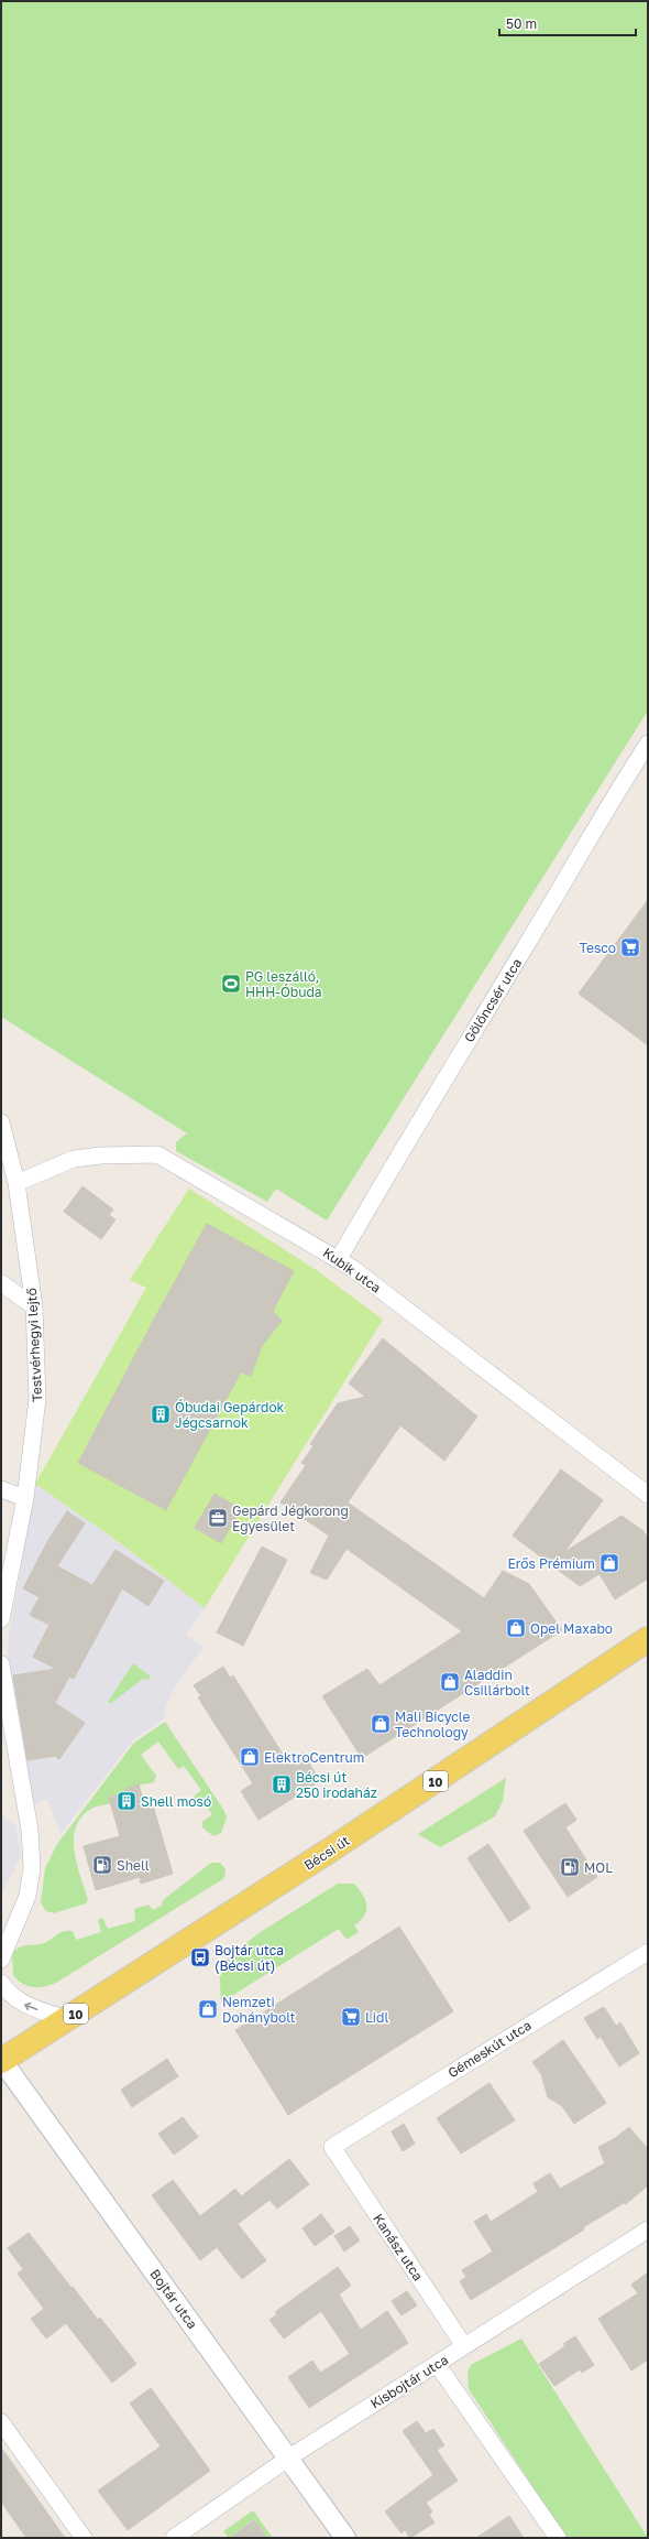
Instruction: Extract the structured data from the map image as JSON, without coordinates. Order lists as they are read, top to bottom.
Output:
{
  "streets": {
    "main road": ["10", "Bécsi út"],
    "street": [
      "Gölöncsér utca",
      "Kubik utca",
      "Testvérhegyi lejtő",
      "Gémeskút utca",
      "Kanász utca",
      "Bojtár utca",
      "Kisbojtár utca"
    ]
  },
  "crossings": [
    ["Gölöncsér utca", "Kubik utca"],
    ["Kubik utca", "Testvérhegyi lejtő"],
    ["Bécsi út", "Bojtár utca"],
    ["Gémeskút utca", "Kanász utca"],
    ["Kanász utca", "Kisbojtár utca"],
    ["Bojtár utca", "Kisbojtár utca"]
  ],
  "places": {
    "supermarket": ["Tesco", "Lidl"],
    "sports": ["PG leszálló, HHH-Óbuda"],
    "building": ["Óbudai Gepárdok Jégcsarnok", "Bécsi út 250 irodaház", "Shell mosó"],
    "office": ["Gepárd Jégkorong Egyesület"],
    "shop": [
      "Erős Prémium",
      "Opel Maxabo",
      "Aladdin Csillárbolt",
      "Mali Bicycle Technology",
      "ElektroCentrum",
      "Nemzeti Dohánybolt"
    ],
    "fuel station": ["Shell", "MOL"],
    "bus stop": ["Bojtár utca (Bécsi út)"]
  },
  "scale_bar": "50 m"
}
